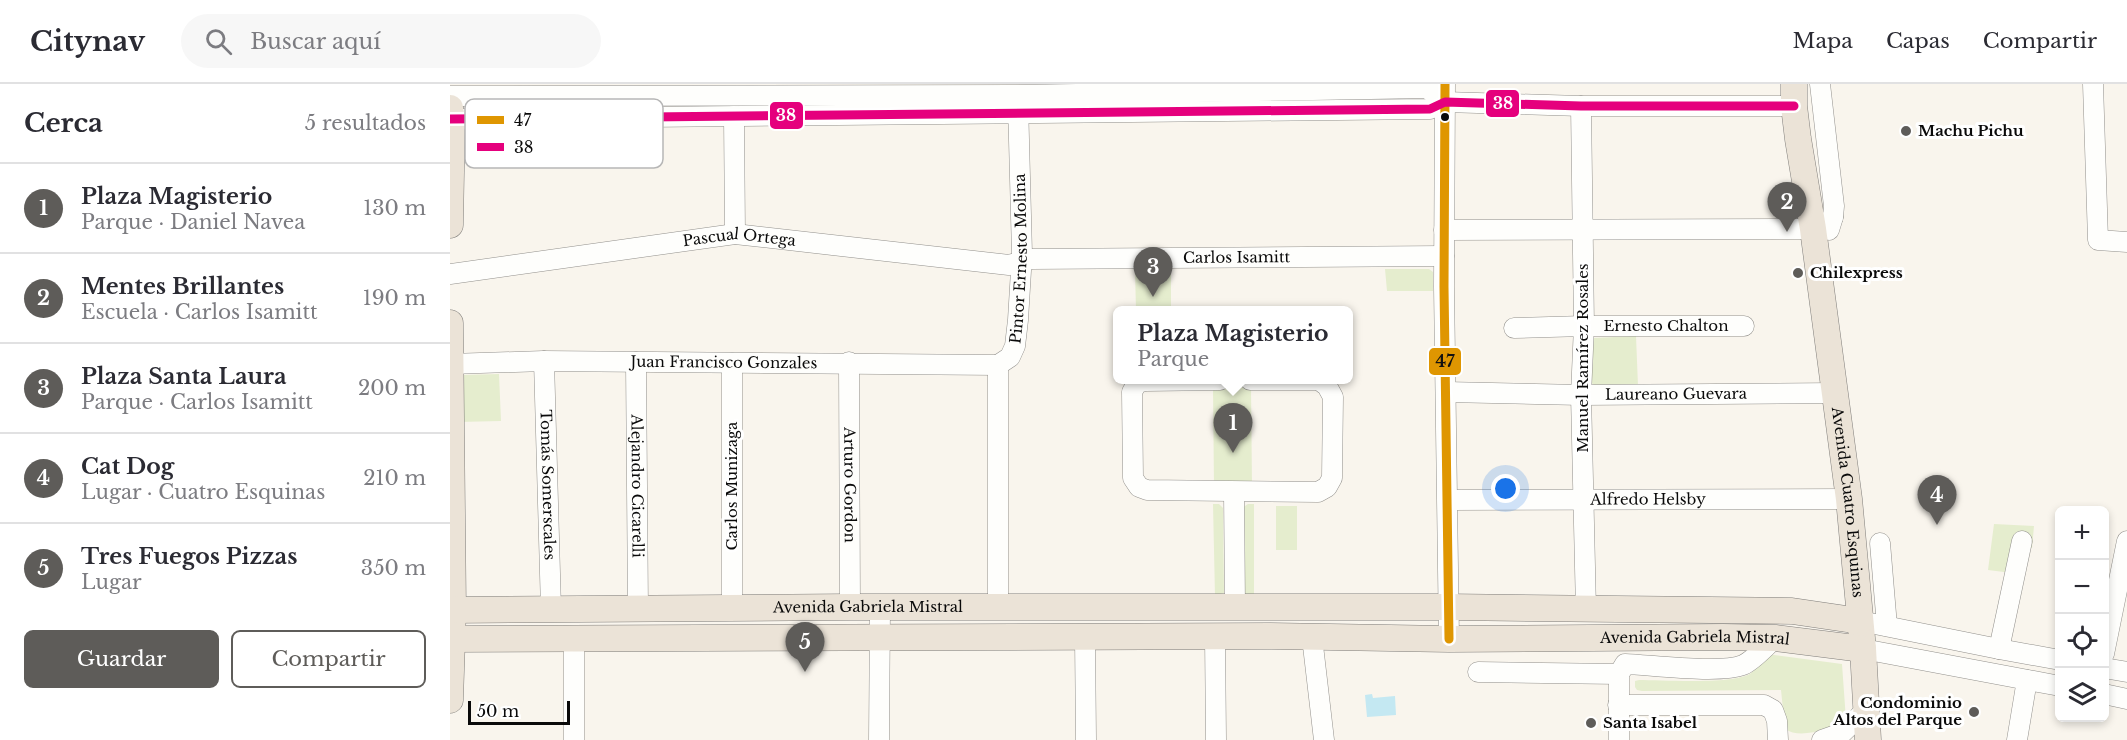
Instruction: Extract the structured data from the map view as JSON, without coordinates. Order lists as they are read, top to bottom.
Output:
{
  "streets": {
    "main road": ["Avenida Cuatro Esquinas", "Avenida Gabriela Mistral"],
    "street": [
      "Pascual Ortega",
      "Carlos Isamitt",
      "Pintor Ernesto Molina",
      "Ernesto Chalton",
      "Manuel Ramírez Rosales",
      "Juan Francisco Gonzales",
      "Laureano Guevara",
      "Tomás Somerscales",
      "Arturo Gordon",
      "Alejandro Cicarelli",
      "Carlos Munizaga",
      "Alfredo Helsby"
    ]
  },
  "crossings": [
    ["Pascual Ortega", "Carlos Isamitt"],
    ["Pascual Ortega", "Pintor Ernesto Molina"],
    ["Carlos Isamitt", "Pintor Ernesto Molina"],
    ["Pintor Ernesto Molina", "Juan Francisco Gonzales"],
    ["Pintor Ernesto Molina", "Avenida Gabriela Mistral"],
    ["Ernesto Chalton", "Manuel Ramírez Rosales"],
    ["Manuel Ramírez Rosales", "Laureano Guevara"],
    ["Manuel Ramírez Rosales", "Alfredo Helsby"],
    ["Manuel Ramírez Rosales", "Avenida Gabriela Mistral"],
    ["Juan Francisco Gonzales", "Tomás Somerscales"],
    ["Juan Francisco Gonzales", "Arturo Gordon"],
    ["Juan Francisco Gonzales", "Alejandro Cicarelli"],
    ["Juan Francisco Gonzales", "Carlos Munizaga"],
    ["Laureano Guevara", "Avenida Cuatro Esquinas"],
    ["Tomás Somerscales", "Avenida Gabriela Mistral"],
    ["Arturo Gordon", "Avenida Gabriela Mistral"],
    ["Alejandro Cicarelli", "Avenida Gabriela Mistral"],
    ["Carlos Munizaga", "Avenida Gabriela Mistral"],
    ["Alfredo Helsby", "Avenida Cuatro Esquinas"],
    ["Avenida Cuatro Esquinas", "Avenida Gabriela Mistral"]
  ],
  "places": [
    "Machu Pichu",
    "Chilexpress",
    "Condominio Altos del Parque",
    "Santa Isabel"
  ],
  "lines": ["transit line 47", "transit line 38"],
  "legend": ["47", "38"],
  "scale_bar": "50 m",
  "page": {
    "header": "Citynav",
    "search": "Buscar aquí",
    "nav": ["Mapa", "Capas", "Compartir"],
    "heading": ["Cerca", "5 resultados"],
    "list": [
      {
        "mark": "1",
        "name": "Plaza Magisterio",
        "note": "Parque · Daniel Navea",
        "value": "130 m"
      },
      {
        "mark": "2",
        "name": "Mentes Brillantes",
        "note": "Escuela · Carlos Isamitt",
        "value": "190 m"
      },
      {
        "mark": "3",
        "name": "Plaza Santa Laura",
        "note": "Parque · Carlos Isamitt",
        "value": "200 m"
      },
      {
        "mark": "4",
        "name": "Cat Dog",
        "note": "Lugar · Cuatro Esquinas",
        "value": "210 m"
      },
      {
        "mark": "5",
        "name": "Tres Fuegos Pizzas",
        "note": "Lugar",
        "value": "350 m"
      }
    ],
    "pins": [
      "2",
      "3",
      "1",
      "4",
      "5"
    ],
    "popup": ["Plaza Magisterio", "Parque"],
    "map_buttons": ["+", "−"],
    "buttons": ["Guardar", "Compartir"],
    "scale": "50 m"
  }
}
